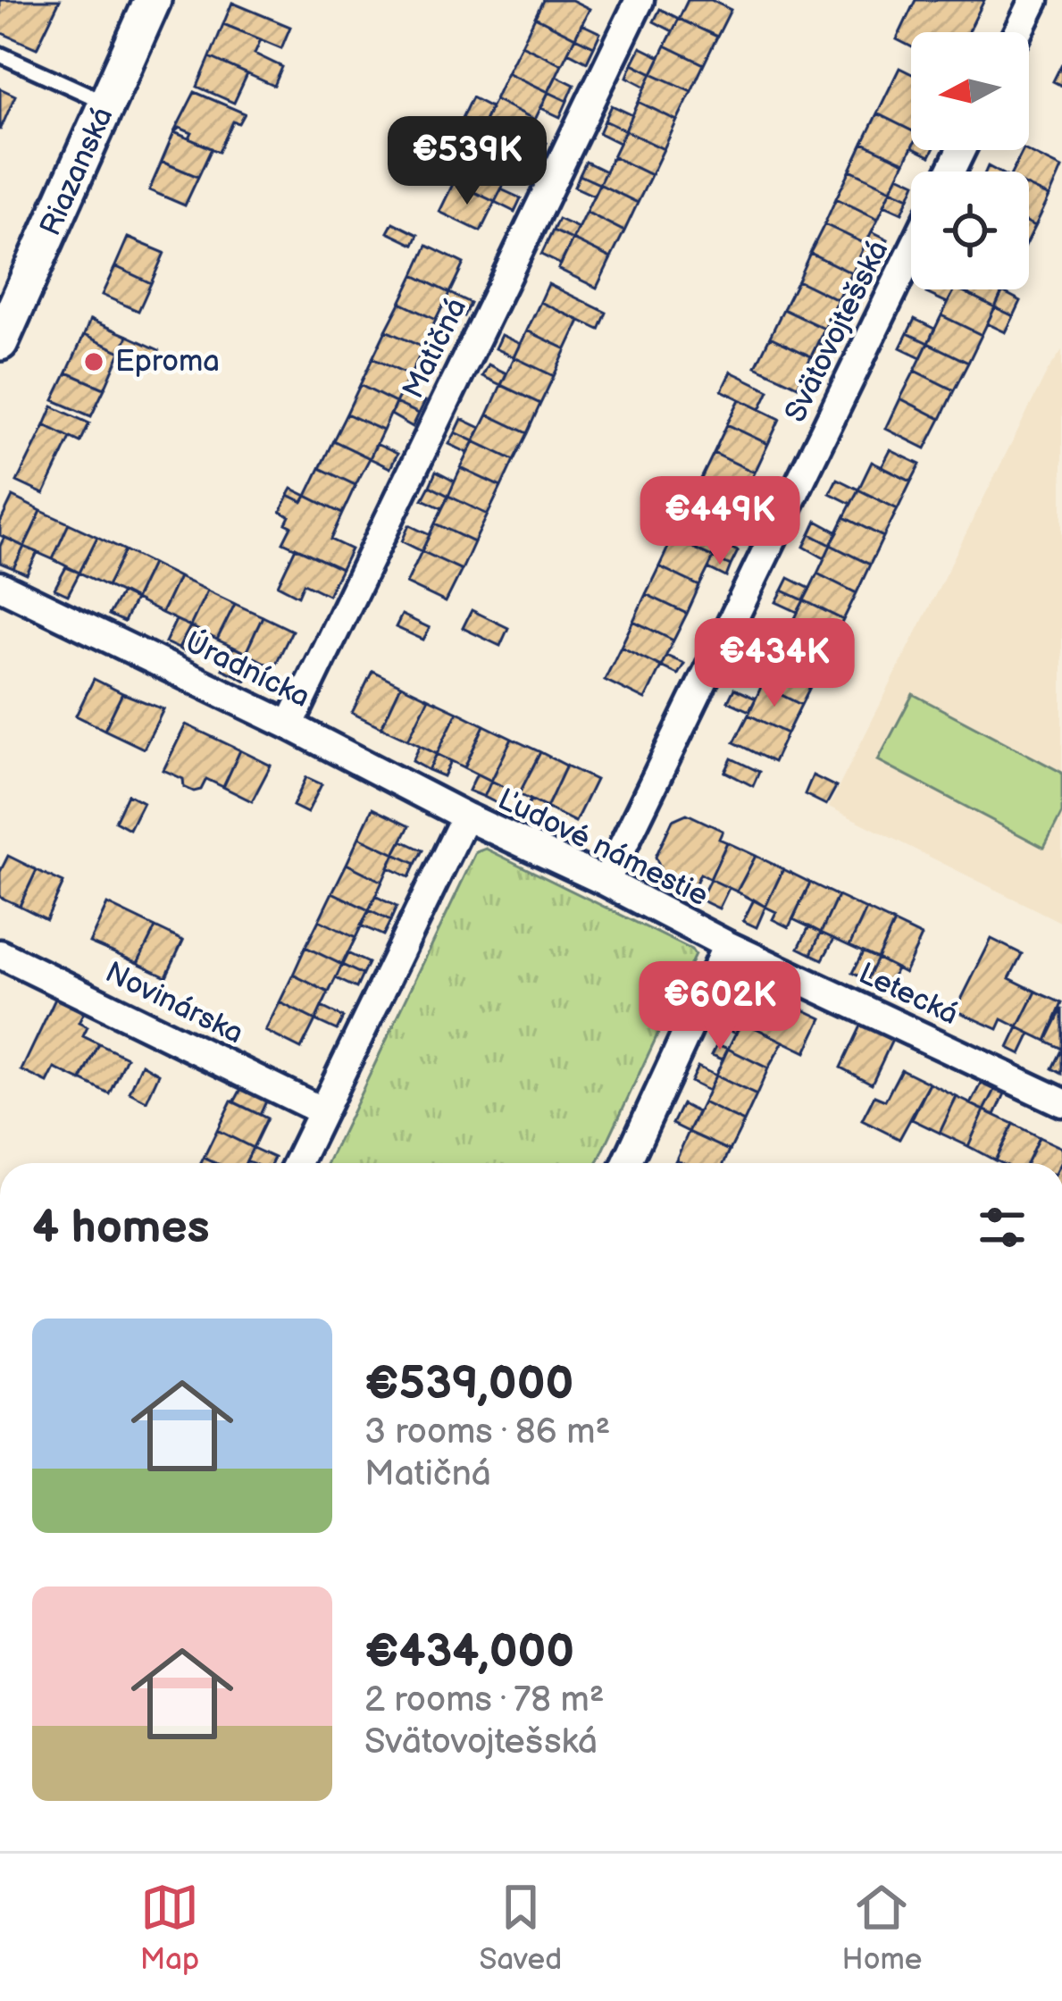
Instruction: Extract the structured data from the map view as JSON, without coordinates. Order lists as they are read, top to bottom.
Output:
{
  "streets": {
    "street": [
      "Riazanská",
      "Svätovojtešská",
      "Matičná",
      "Úradnícka",
      "Ľudové námestie",
      "Letecká",
      "Novinárska"
    ]
  },
  "crossings": [
    ["Svätovojtešská", "Ľudové námestie"],
    ["Matičná", "Úradnícka"],
    ["Úradnícka", "Ľudové námestie"],
    ["Ľudové námestie", "Letecká"],
    ["Ľudové námestie", "Novinárska"]
  ],
  "places": ["Eproma"],
  "north": "left",
  "page": {
    "price": [
      "€539K",
      "€449K",
      "€434K",
      "€602K"
    ],
    "heading": "4 homes",
    "list": [
      {
        "name": "€539,000",
        "note": "3 rooms · 86 m² · Matičná"
      },
      {
        "name": "€434,000",
        "note": "2 rooms · 78 m² · Svätovojtešská"
      }
    ],
    "tabs": ["Map", "Saved", "Home"]
  }
}
